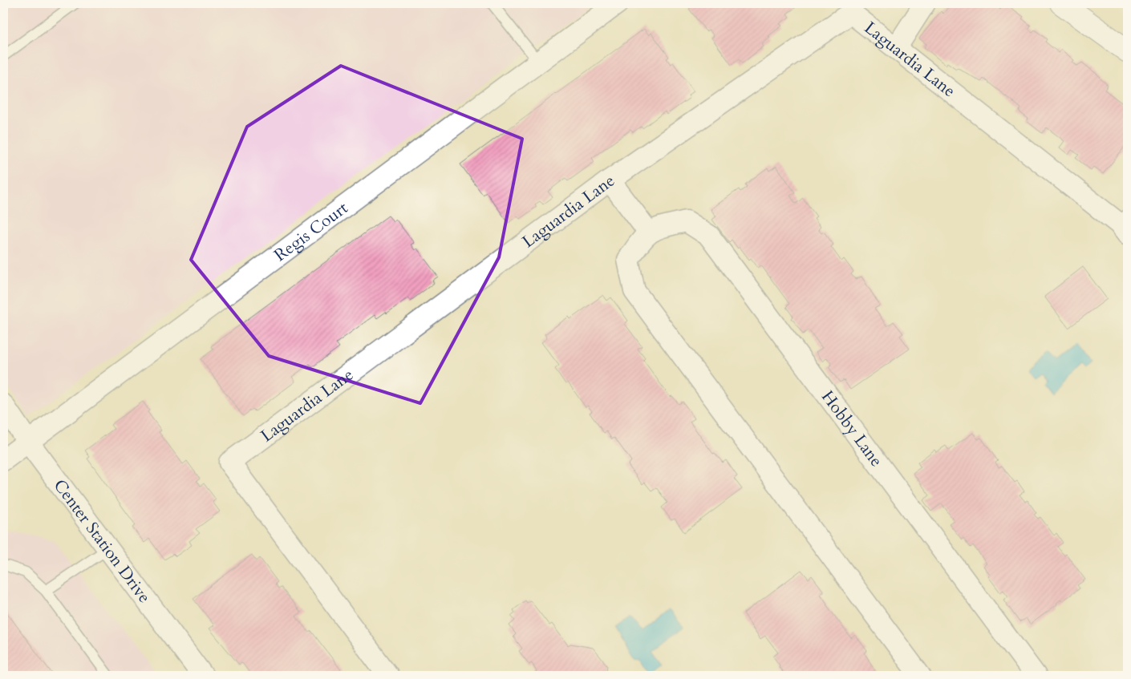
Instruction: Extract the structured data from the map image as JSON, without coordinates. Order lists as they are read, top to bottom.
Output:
{
  "streets": {
    "street": [
      "Laguardia Lane",
      "Regis Court",
      "Hobby Lane",
      "Center Station Drive"
    ]
  },
  "crossings": [
    ["Regis Court", "Center Station Drive"]
  ]
}
